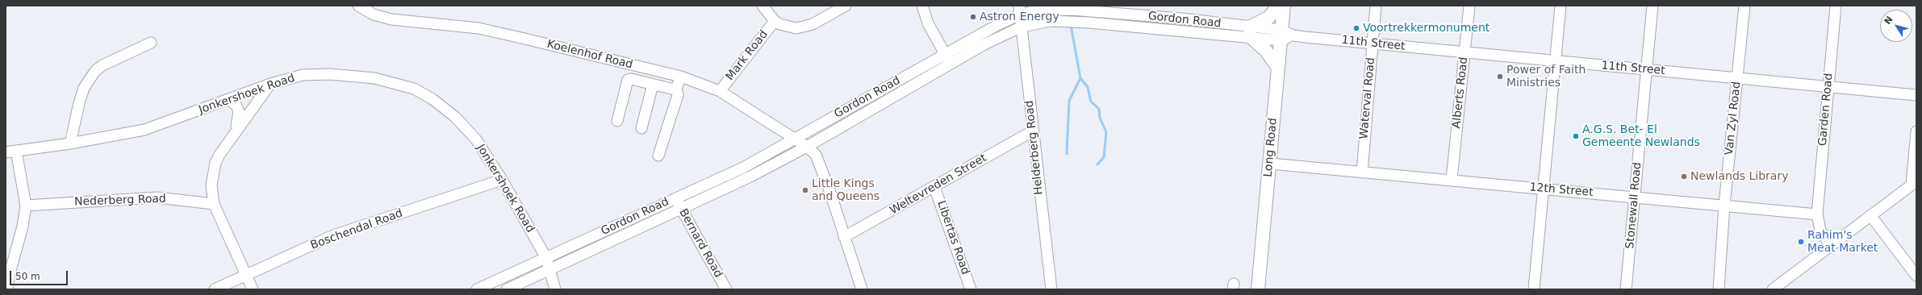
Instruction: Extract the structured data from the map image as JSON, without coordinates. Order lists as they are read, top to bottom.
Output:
{
  "streets": {
    "main road": ["Long Road"],
    "street": [
      "Gordon Road",
      "11th Street",
      "Koelenhof Road",
      "Mark Road",
      "Alberts Road",
      "Jonkershoek Road",
      "Waterval Road",
      "Garden Road",
      "Van Zyl Road",
      "Helderberg Road",
      "Weltevreden Street",
      "12th Street",
      "Nederberg Road",
      "Stonewall Road",
      "Boschendal Road",
      "Libertas Road",
      "Bernard Road"
    ]
  },
  "crossings": [
    ["Gordon Road", "11th Street"],
    ["Gordon Road", "Koelenhof Road"],
    ["Gordon Road", "Jonkershoek Road"],
    ["Gordon Road", "Helderberg Road"],
    ["Gordon Road", "Long Road"],
    ["Gordon Road", "Bernard Road"],
    ["11th Street", "Alberts Road"],
    ["11th Street", "Waterval Road"],
    ["11th Street", "Garden Road"],
    ["11th Street", "Van Zyl Road"],
    ["11th Street", "Long Road"],
    ["11th Street", "Stonewall Road"],
    ["Koelenhof Road", "Mark Road"],
    ["Koelenhof Road", "Weltevreden Street"],
    ["Alberts Road", "12th Street"],
    ["Jonkershoek Road", "Boschendal Road"],
    ["Waterval Road", "12th Street"],
    ["Garden Road", "12th Street"],
    ["Van Zyl Road", "12th Street"],
    ["Helderberg Road", "Weltevreden Street"],
    ["Long Road", "12th Street"],
    ["Weltevreden Street", "Libertas Road"],
    ["12th Street", "Stonewall Road"]
  ],
  "places": [
    "Astron Energy",
    "Voortrekkermonument",
    "Power of Faith Ministries",
    "A.G.S. Bet- El Gemeente Newlands",
    "Newlands Library",
    "Little Kings and Queens",
    "Rahim's Meat Market"
  ],
  "scale_bar": "50 m",
  "north": "top left"
}
